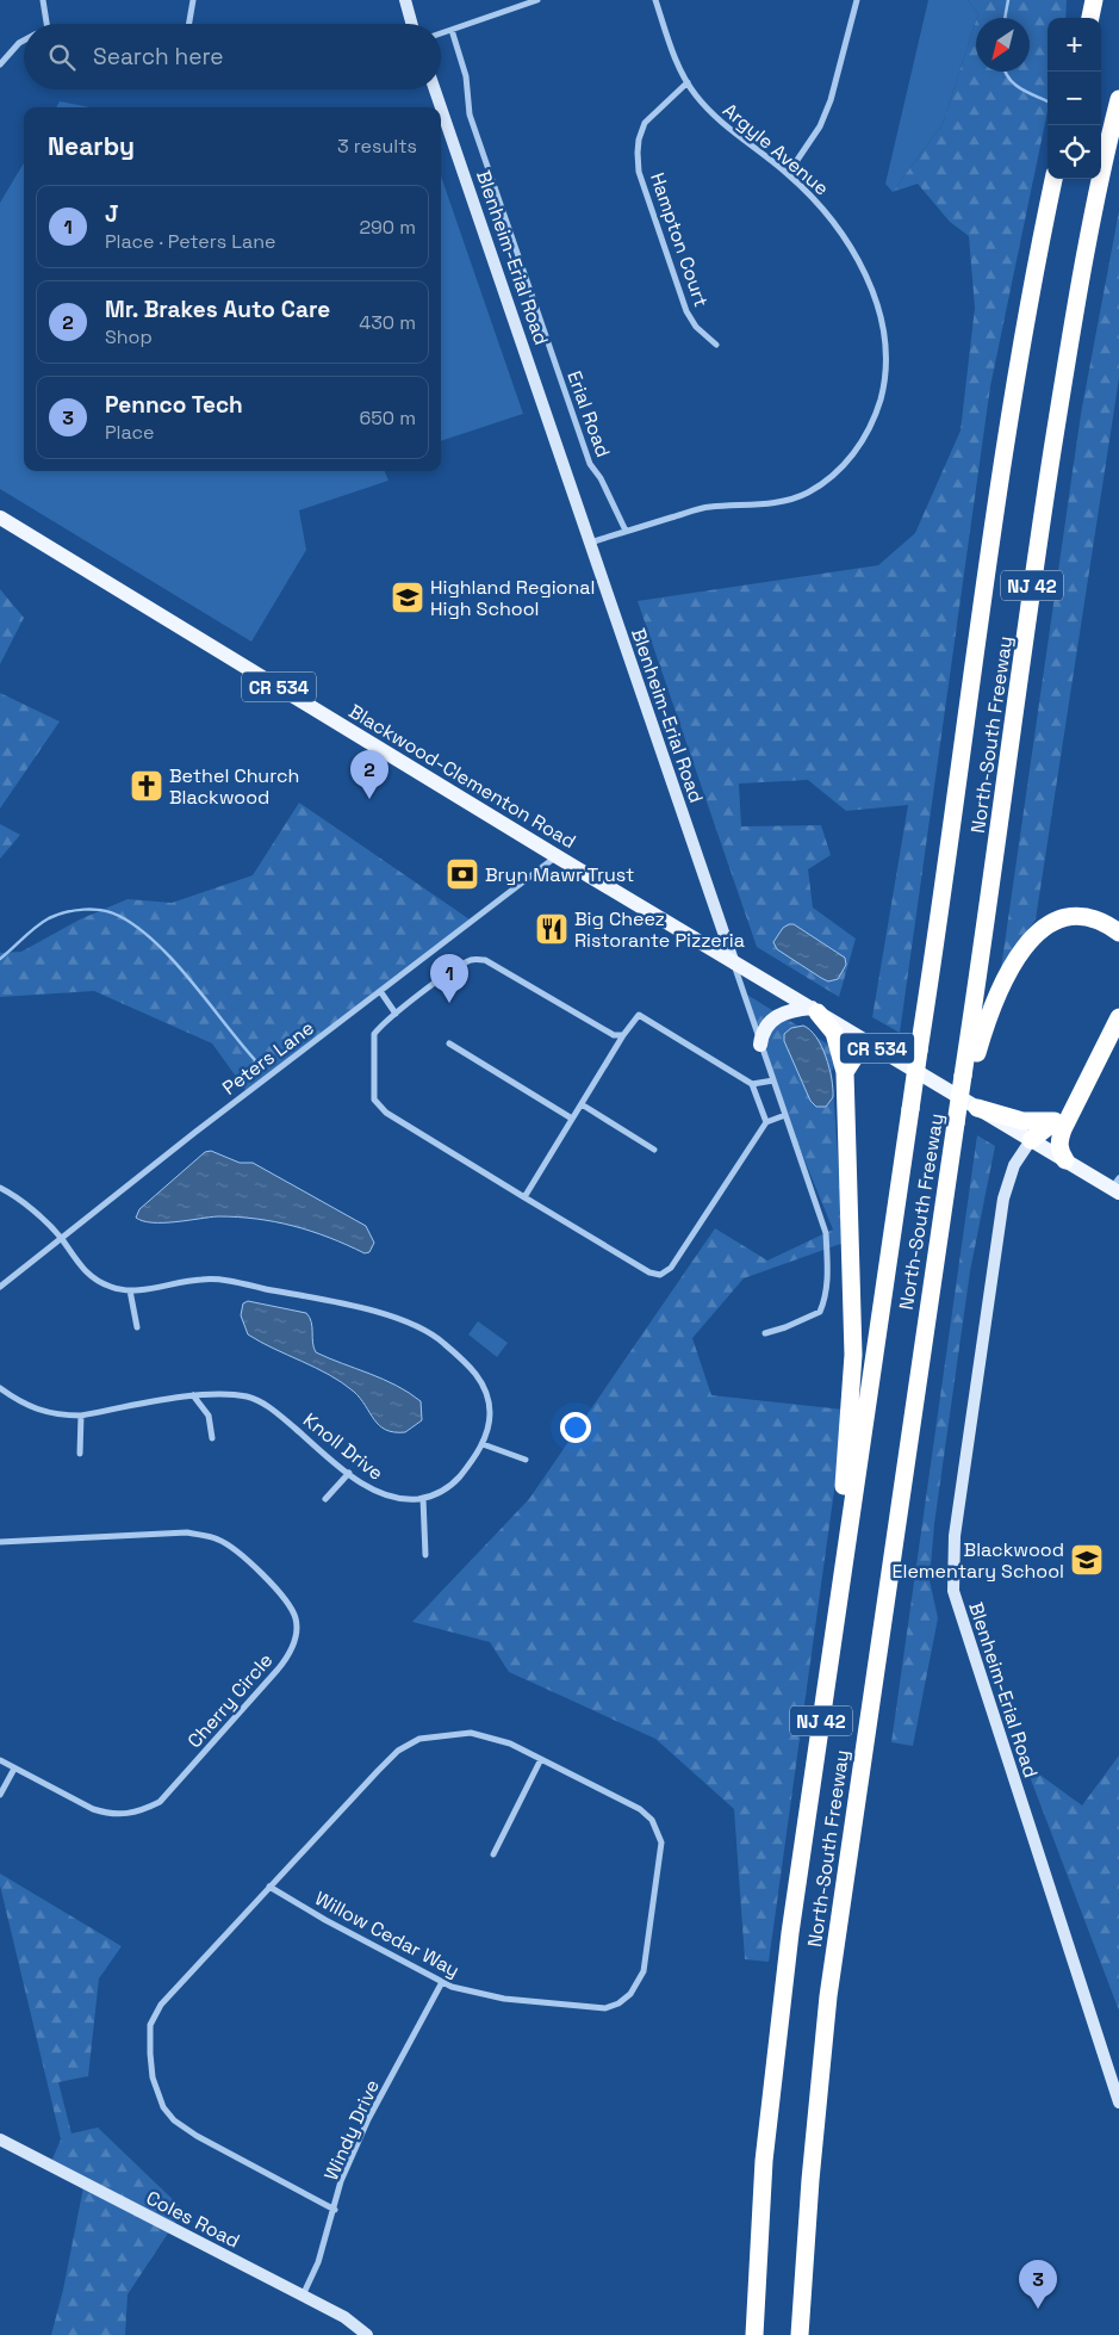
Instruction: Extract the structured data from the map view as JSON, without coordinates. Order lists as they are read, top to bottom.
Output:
{
  "streets": {
    "highway": ["NJ 42", "North-South Freeway"],
    "main road": [
      "Blenheim-Erial Road",
      "CR 534",
      "Blackwood-Clementon Road",
      "Coles Road"
    ],
    "street": [
      "Argyle Avenue",
      "Hampton Court",
      "Erial Road",
      "Peters Lane",
      "Knoll Drive",
      "Cherry Circle",
      "Willow Cedar Way",
      "Windy Drive"
    ]
  },
  "crossings": [
    ["Argyle Avenue", "Hampton Court"],
    ["Argyle Avenue", "Blenheim-Erial Road"],
    ["Argyle Avenue", "Erial Road"],
    ["Blenheim-Erial Road", "CR 534"],
    ["Blenheim-Erial Road", "Blackwood-Clementon Road"],
    ["CR 534", "Blackwood-Clementon Road"],
    ["Blackwood-Clementon Road", "Peters Lane"],
    ["Peters Lane", "Knoll Drive"],
    ["Willow Cedar Way", "Windy Drive"],
    ["Windy Drive", "Coles Road"]
  ],
  "places": {
    "school or university": ["Highland Regional High School", "Blackwood Elementary School"],
    "church": ["Bethel Church Blackwood"],
    "bank": ["Bryn Mawr Trust"],
    "restaurant": ["Big Cheez Ristorante Pizzeria"]
  },
  "north": "bottom left",
  "page": {
    "map_buttons": ["+", "−"],
    "search": "Search here",
    "heading": ["Nearby", "3 results"],
    "list": [
      {
        "mark": "1",
        "name": "J",
        "note": "Place · Peters Lane",
        "value": "290 m"
      },
      {
        "mark": "2",
        "name": "Mr. Brakes Auto Care",
        "note": "Shop",
        "value": "430 m"
      },
      {
        "mark": "3",
        "name": "Pennco Tech",
        "note": "Place",
        "value": "650 m"
      }
    ],
    "pins": ["2", "1", "3"]
  }
}
